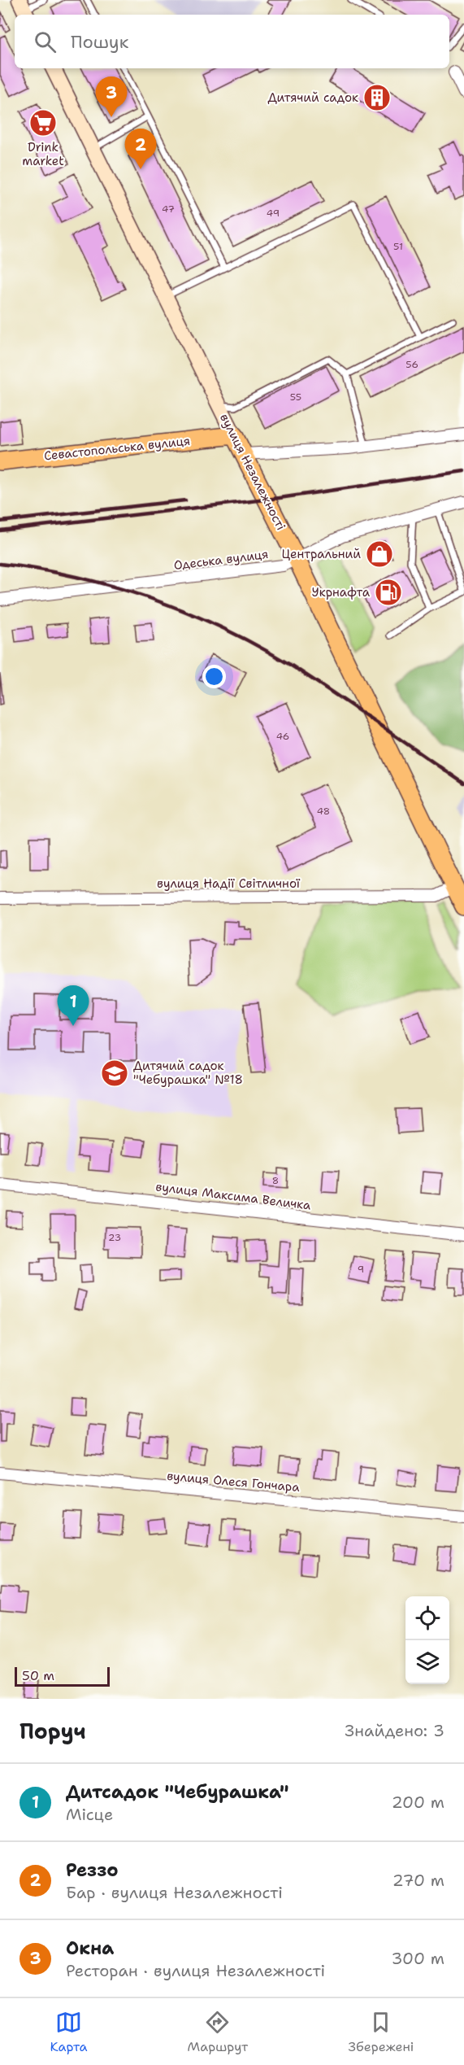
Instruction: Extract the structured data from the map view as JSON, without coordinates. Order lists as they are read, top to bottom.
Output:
{
  "streets": {
    "main road": ["Севастопольська вулиця", "вулиця Незалежності"],
    "street": [
      "Одеська вулиця",
      "вулиця Надії Світличної",
      "вулиця Максима Величка",
      "вулиця Олеся Гончара"
    ]
  },
  "crossings": [
    ["Севастопольська вулиця", "вулиця Незалежності"],
    ["вулиця Незалежності", "Одеська вулиця"],
    ["вулиця Незалежності", "вулиця Надії Світличної"]
  ],
  "places": {
    "building": ["Дитячий садок"],
    "supermarket": ["Drink market"],
    "shop": ["Центральний"],
    "fuel station": ["Укрнафта"],
    "school or university": ["Дитячий садок \"Чебурашка\" №18"]
  },
  "house_numbers": [
    "47",
    "49",
    "51",
    "56",
    "55",
    "46",
    "48",
    "8",
    "23",
    "9"
  ],
  "scale_bar": "50 m",
  "page": {
    "search": "Пошук",
    "pins": ["3", "2", "1"],
    "scale": "50 m",
    "heading": ["Поруч", "Знайдено: 3"],
    "list": [
      {
        "mark": "1",
        "name": "Дитсадок \"Чебурашка\"",
        "note": "Місце",
        "value": "200 m"
      },
      {
        "mark": "2",
        "name": "Реззо",
        "note": "Бар · вулиця Незалежності",
        "value": "270 m"
      },
      {
        "mark": "3",
        "name": "Окна",
        "note": "Ресторан · вулиця Незалежності",
        "value": "300 m"
      }
    ],
    "nav": ["Карта", "Маршрут", "Збережені"]
  }
}
